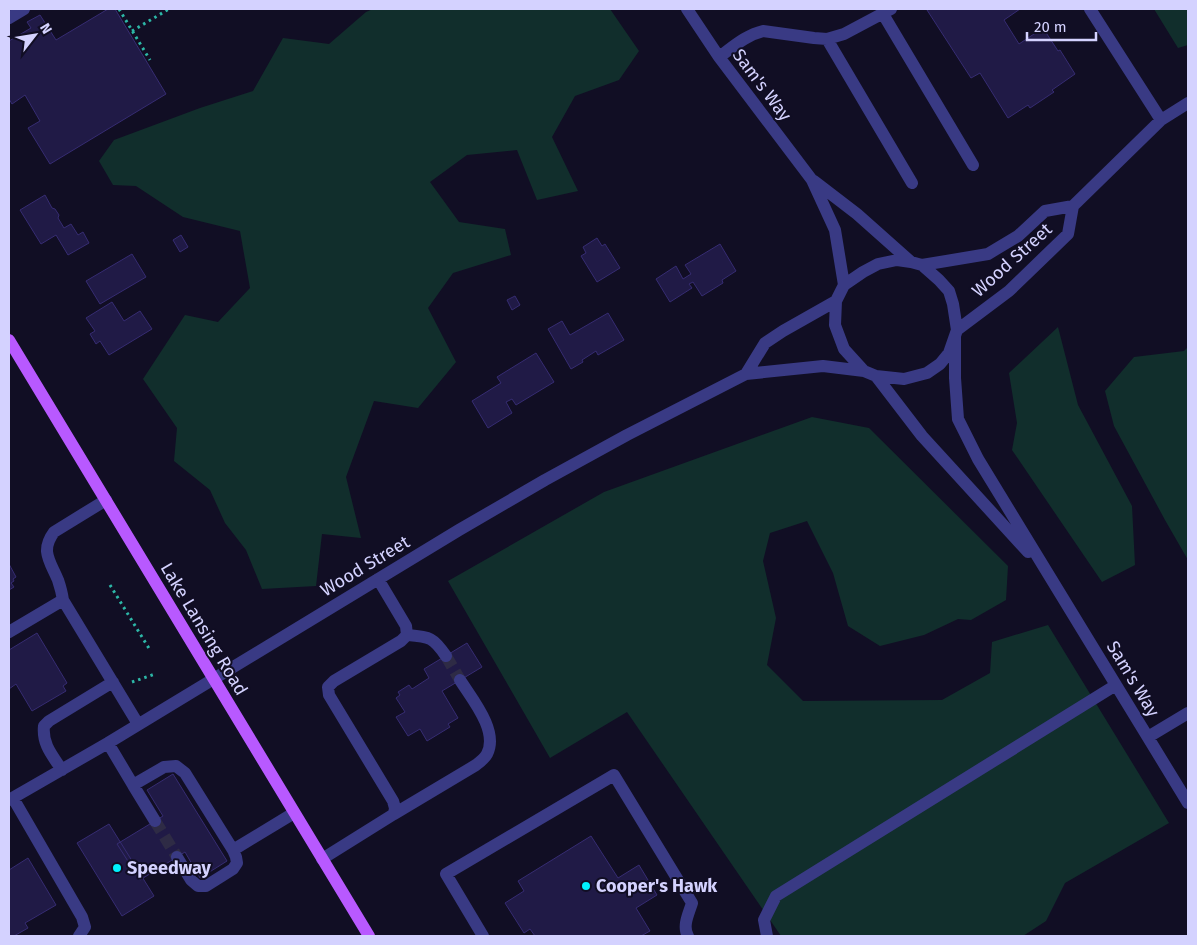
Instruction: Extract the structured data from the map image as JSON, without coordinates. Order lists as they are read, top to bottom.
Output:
{
  "streets": {
    "main road": ["Lake Lansing Road"],
    "street": ["Sam's Way", "Wood Street"]
  },
  "crossings": [
    ["Sam's Way", "Wood Street"],
    ["Wood Street", "Lake Lansing Road"]
  ],
  "places": ["Speedway", "Cooper's Hawk"],
  "scale_bar": "20 m",
  "north": "top right"
}
